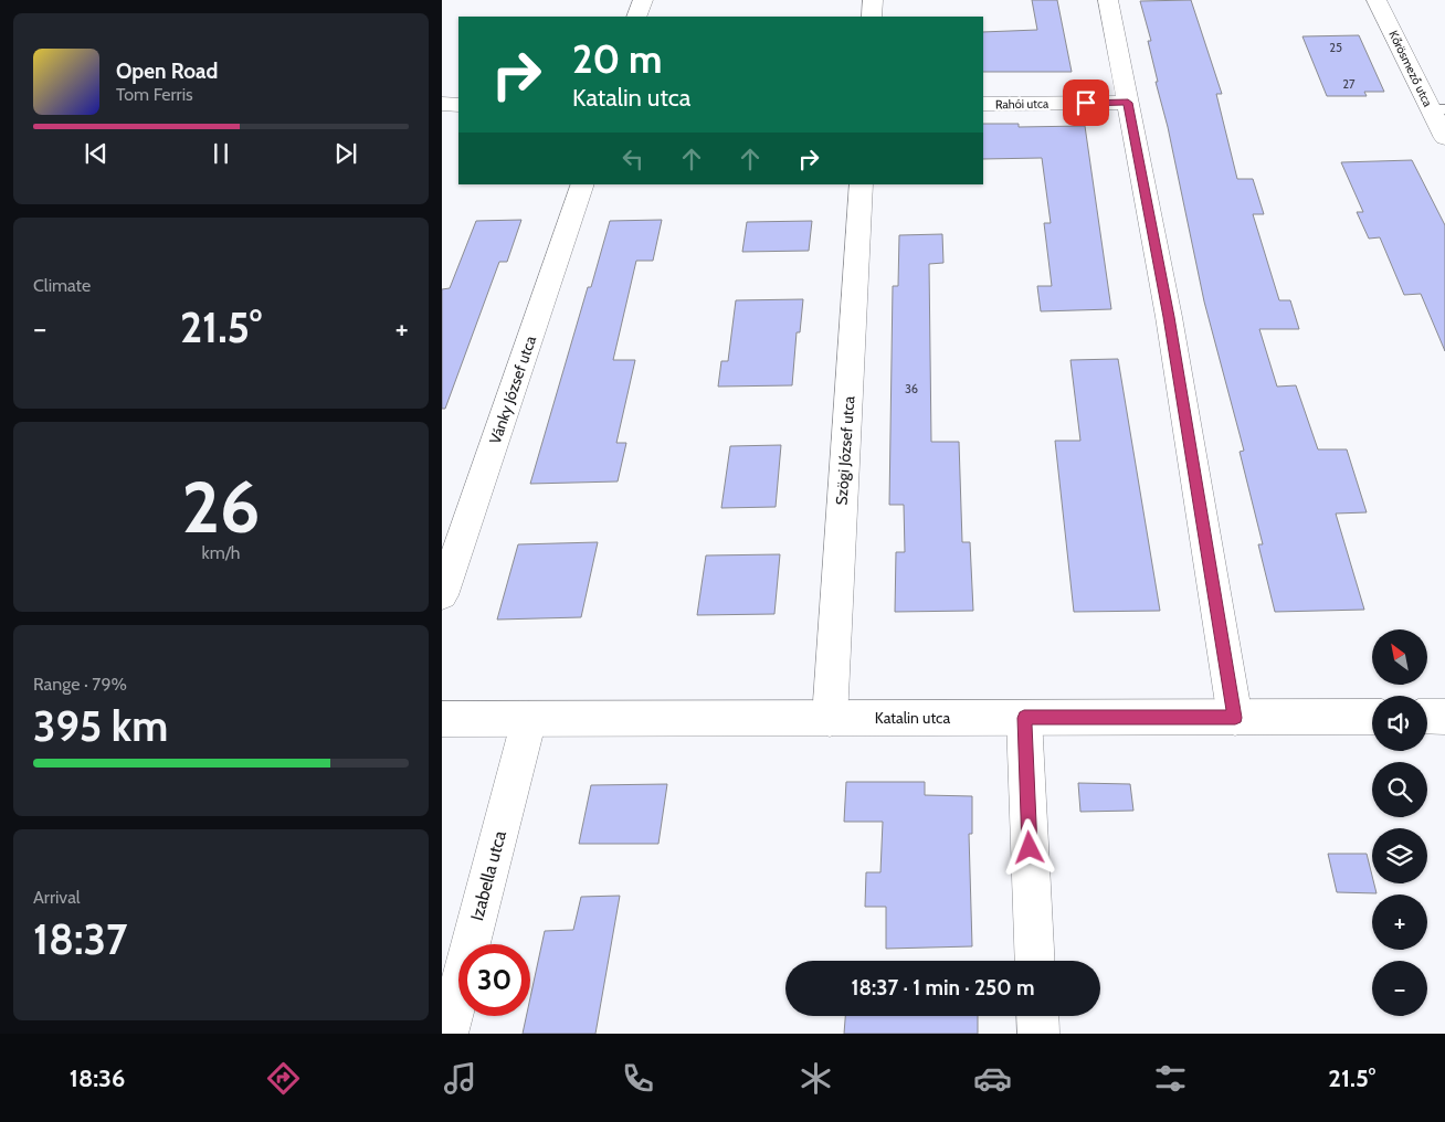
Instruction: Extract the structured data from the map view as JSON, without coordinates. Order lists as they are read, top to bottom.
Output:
{
  "streets": {
    "street": [
      "Kőrösmező utca",
      "Rahói utca",
      "Vánky József utca",
      "Szögi József utca",
      "Katalin utca",
      "Izabella utca"
    ]
  },
  "crossings": [
    ["Szögi József utca", "Katalin utca"],
    ["Katalin utca", "Izabella utca"]
  ],
  "house_numbers": ["25", "27", "36"],
  "north": "top left",
  "page": {
    "turn": ["20 m", "Katalin utca"],
    "song": ["Open Road", "Tom Ferris"],
    "tile": [
      "Climate",
      ["26", "km/h"],
      ["Range · 79%", "395 km"],
      ["Arrival", "18:37"]
    ],
    "heat": ["−", "21.5°", "+"],
    "map_buttons": ["+", "−"],
    "limit": "30",
    "trip": "18:37 · 1 min · 250 m",
    "tabs": ["18:36", "21.5°"]
  }
}
